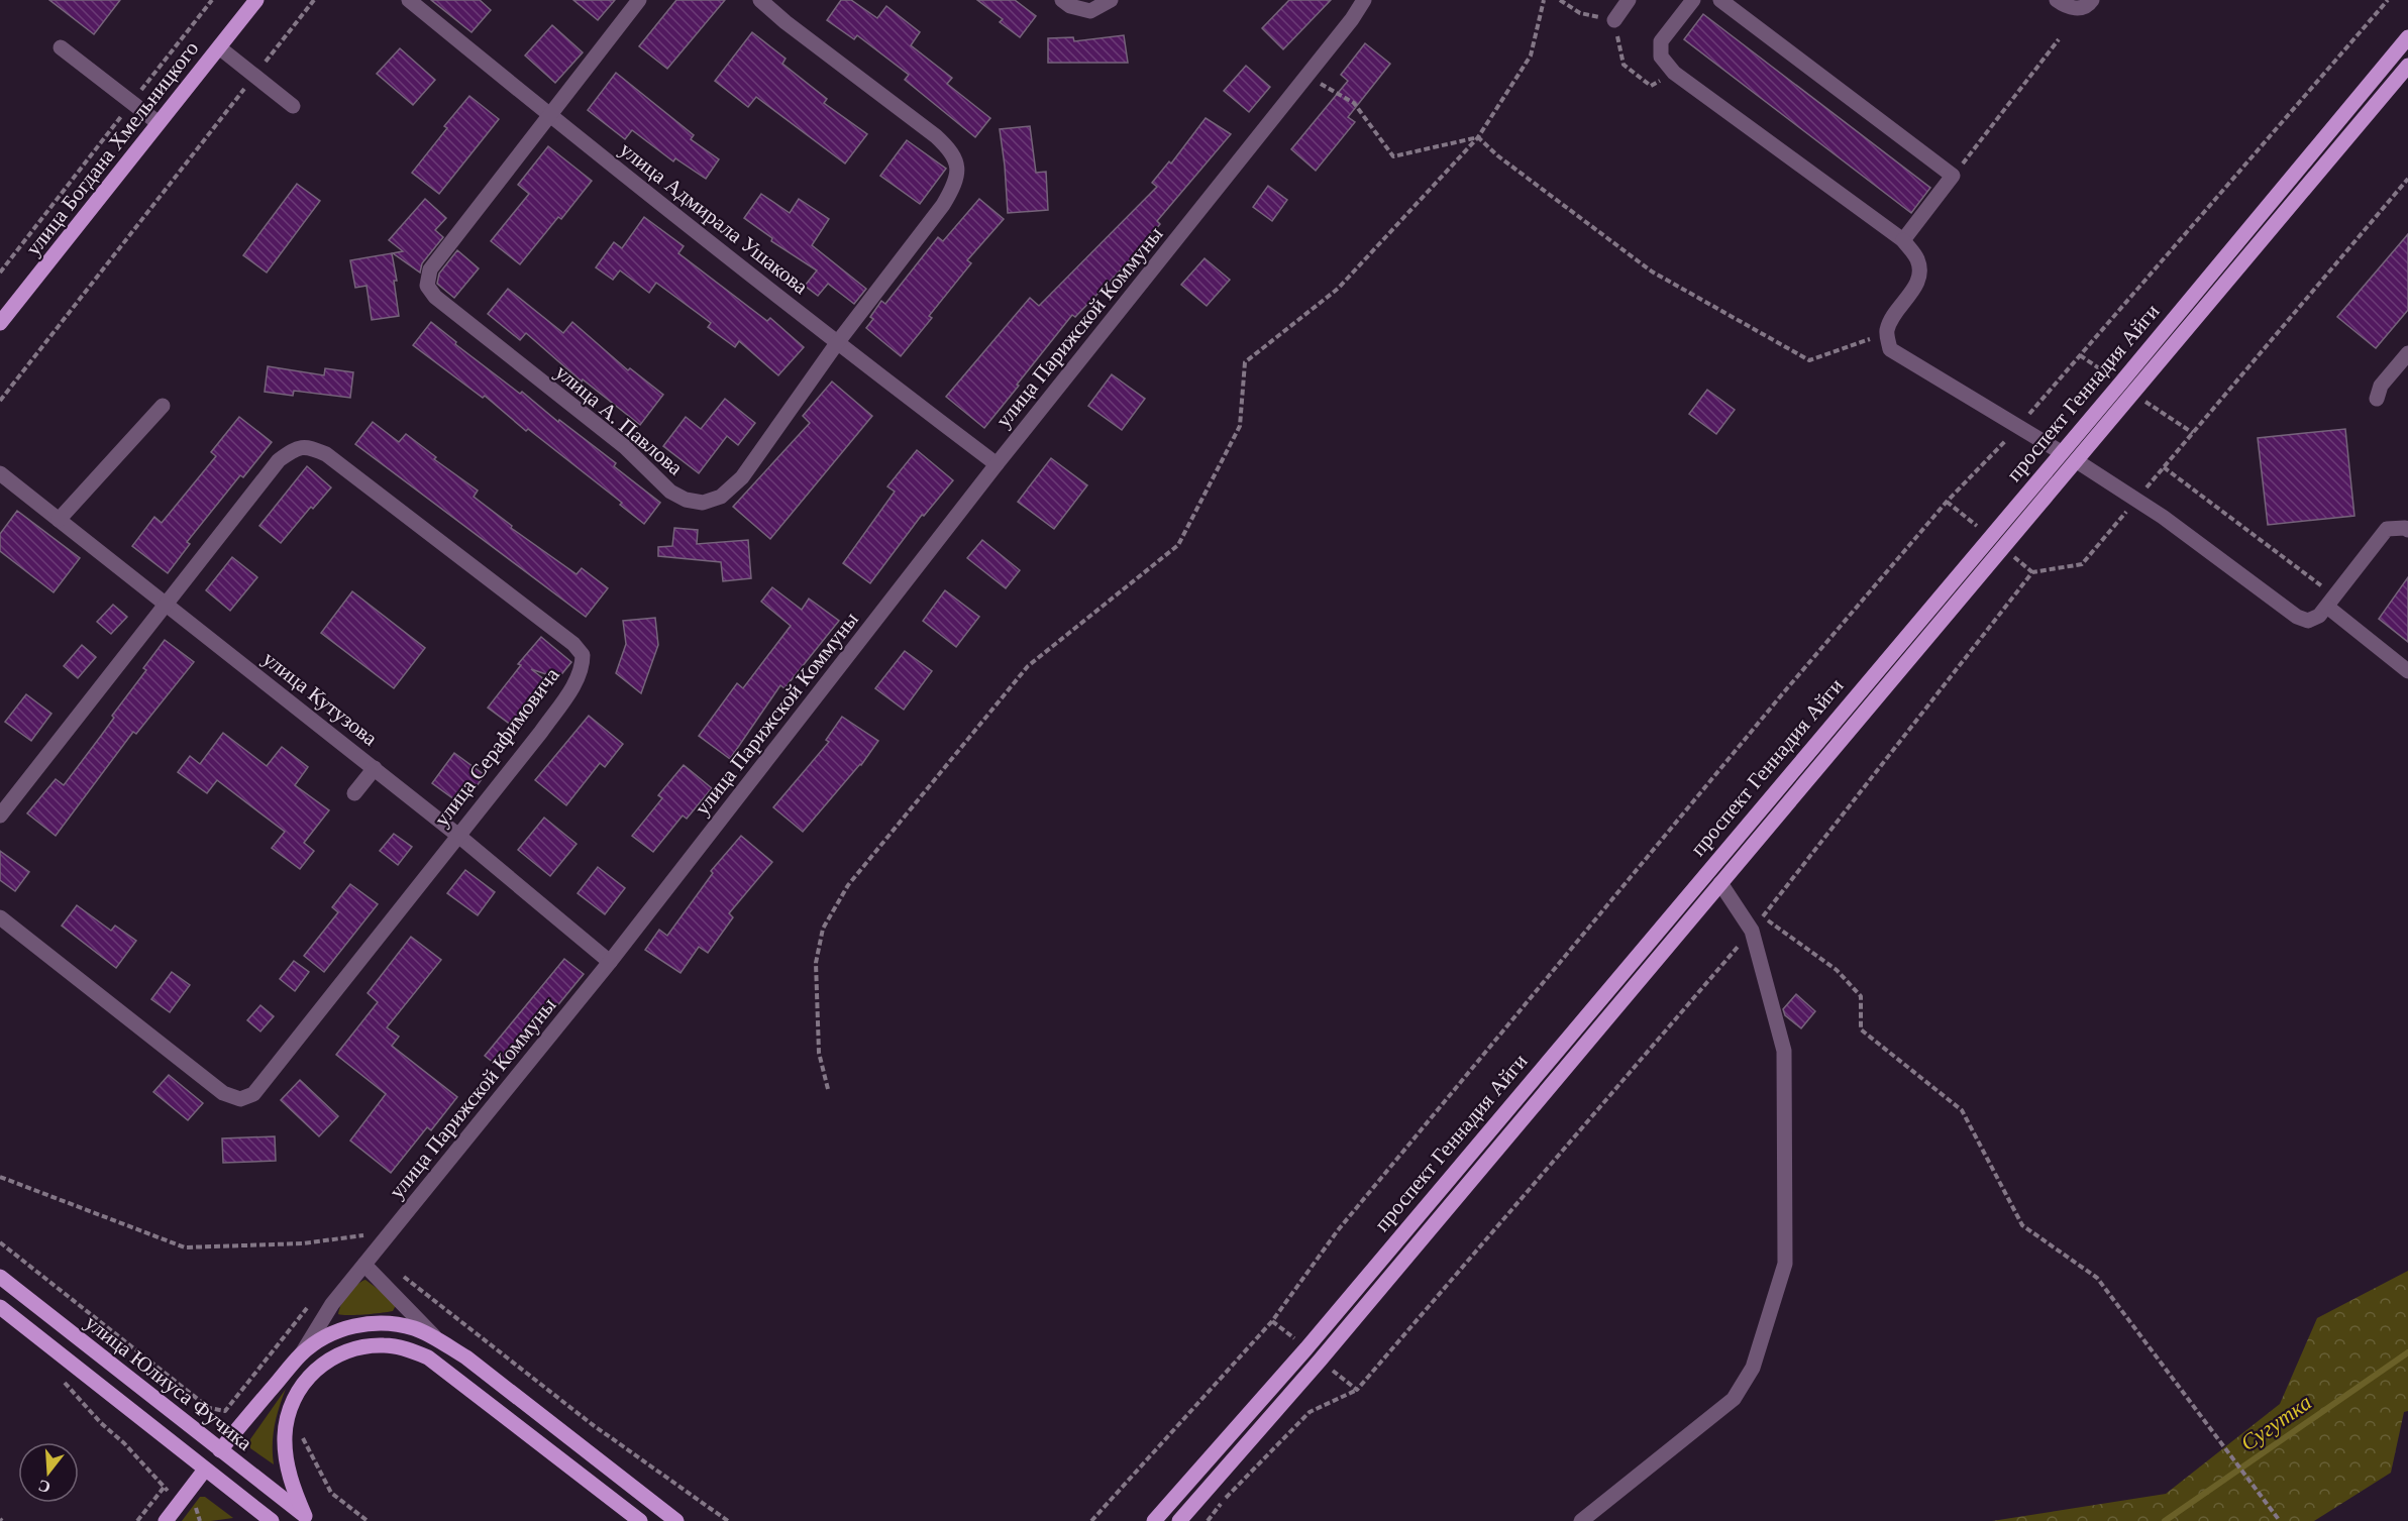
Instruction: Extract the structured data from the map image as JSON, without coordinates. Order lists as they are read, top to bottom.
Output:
{
  "streets": {
    "main road": [
      "улица Богдана Хмельницкого",
      "улица Парижской Коммуны",
      "проспект Геннадия Айги",
      "улица Юлиуса Фучика"
    ],
    "street": [
      "улица Адмирала Ушакова",
      "улица А. Павлова",
      "улица Кутузова",
      "улица Серафимовича"
    ]
  },
  "crossings": [
    ["улица Адмирала Ушакова", "улица Парижской Коммуны"],
    ["улица Адмирала Ушакова", "улица А. Павлова"],
    ["улица Парижской Коммуны", "улица Кутузова"],
    ["улица Парижской Коммуны", "улица Юлиуса Фучика"],
    ["улица Кутузова", "улица Серафимовича"]
  ],
  "water": ["Сугутка"],
  "north": "bottom"
}
